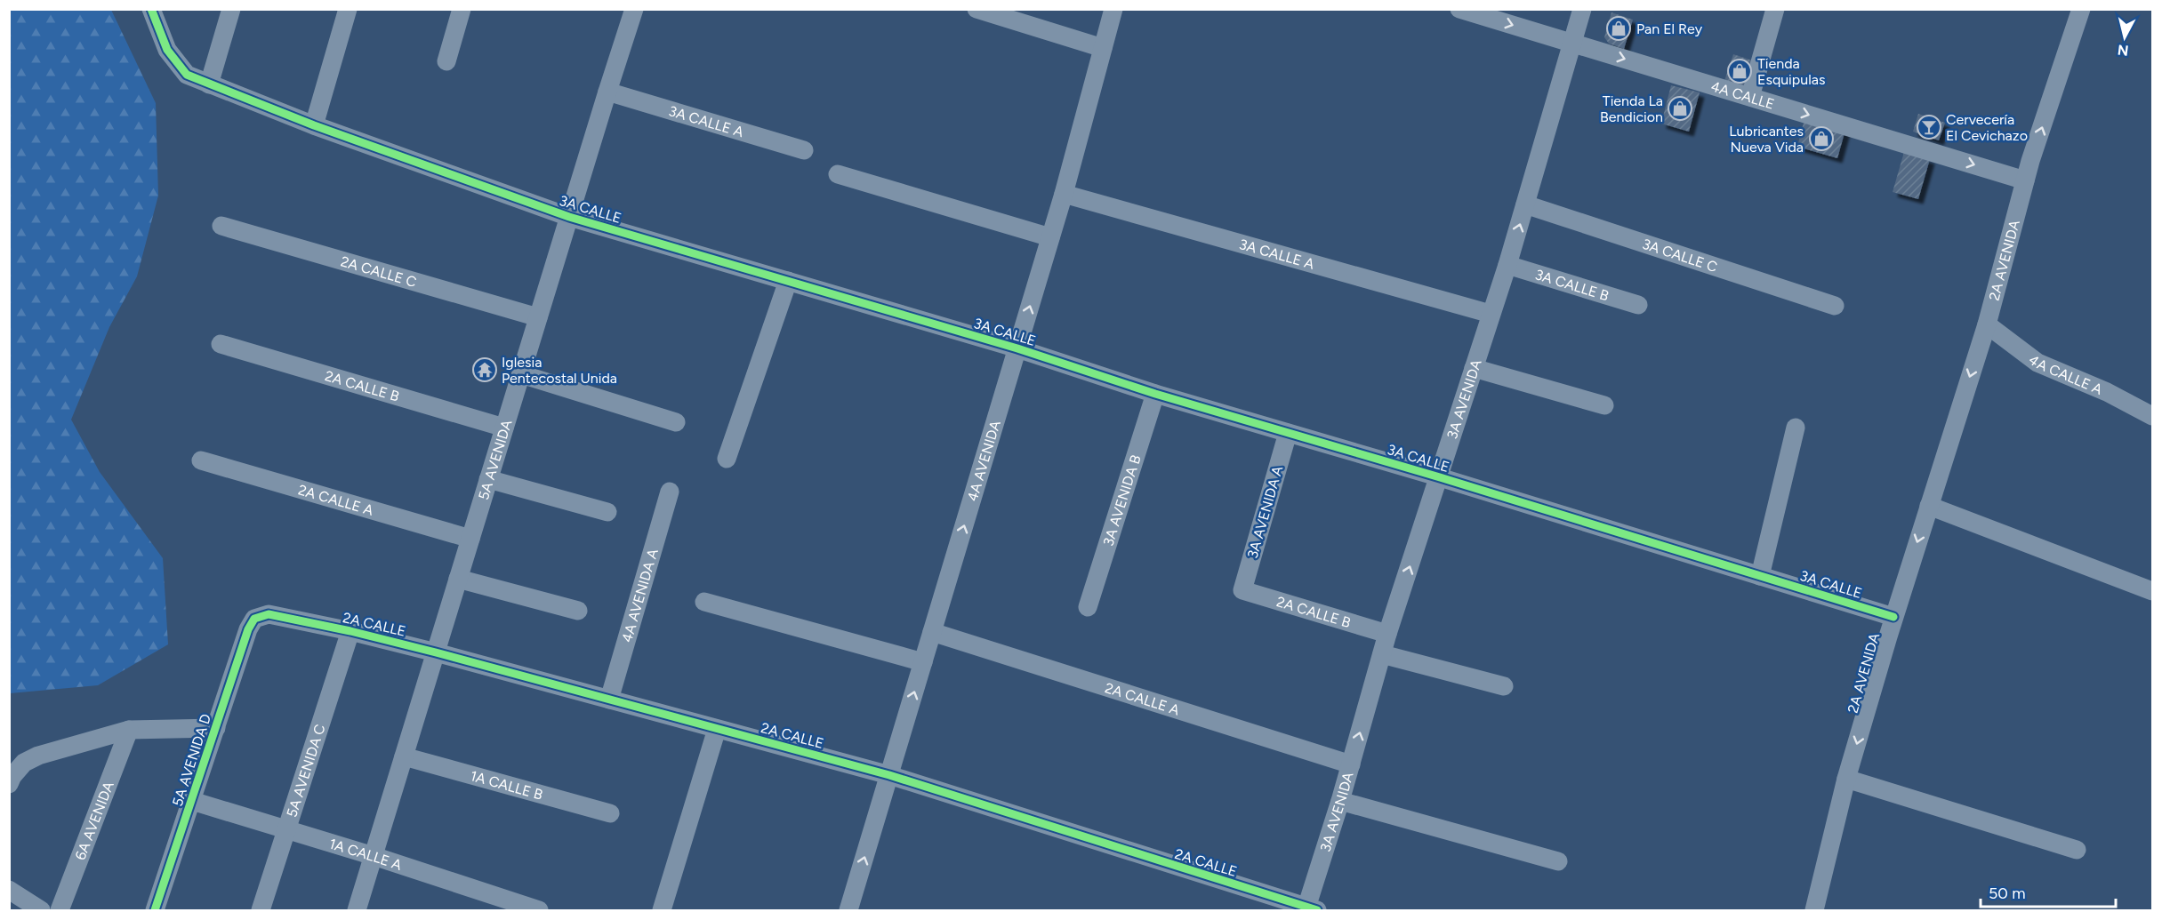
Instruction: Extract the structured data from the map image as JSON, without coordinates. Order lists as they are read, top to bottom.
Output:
{
  "streets": {
    "street": [
      "4A CALLE",
      "3A CALLE A",
      "3A CALLE",
      "3A CALLE C",
      "2A AVENIDA",
      "2A CALLE C",
      "3A CALLE B",
      "4A CALLE A",
      "2A CALLE B",
      "3A AVENIDA",
      "5A AVENIDA",
      "4A AVENIDA",
      "2A CALLE A",
      "3A AVENIDA B",
      "3A AVENIDA A",
      "4A AVENIDA A",
      "2A CALLE",
      "5A AVENIDA D",
      "5A AVENIDA C",
      "1A CALLE B",
      "6A AVENIDA",
      "1A CALLE A"
    ]
  },
  "crossings": [
    ["4A CALLE", "2A AVENIDA"],
    ["4A CALLE", "3A AVENIDA"],
    ["3A CALLE A", "3A AVENIDA"],
    ["3A CALLE A", "5A AVENIDA"],
    ["3A CALLE A", "4A AVENIDA"],
    ["3A CALLE", "2A AVENIDA"],
    ["3A CALLE", "3A AVENIDA"],
    ["3A CALLE", "5A AVENIDA"],
    ["3A CALLE", "4A AVENIDA"],
    ["3A CALLE", "3A AVENIDA B"],
    ["3A CALLE", "3A AVENIDA A"],
    ["3A CALLE C", "3A AVENIDA"],
    ["2A AVENIDA", "4A CALLE A"],
    ["2A CALLE C", "5A AVENIDA"],
    ["3A CALLE B", "3A AVENIDA"],
    ["2A CALLE B", "3A AVENIDA"],
    ["2A CALLE B", "5A AVENIDA"],
    ["2A CALLE B", "3A AVENIDA A"],
    ["3A AVENIDA", "2A CALLE A"],
    ["3A AVENIDA", "2A CALLE"],
    ["5A AVENIDA", "2A CALLE A"],
    ["5A AVENIDA", "2A CALLE"],
    ["5A AVENIDA", "1A CALLE B"],
    ["5A AVENIDA", "1A CALLE A"],
    ["4A AVENIDA", "2A CALLE A"],
    ["4A AVENIDA", "2A CALLE"],
    ["4A AVENIDA A", "2A CALLE"],
    ["2A CALLE", "5A AVENIDA D"],
    ["2A CALLE", "5A AVENIDA C"],
    ["5A AVENIDA D", "1A CALLE A"],
    ["5A AVENIDA C", "1A CALLE A"]
  ],
  "one_way": ["4A CALLE", "3A AVENIDA", "4A AVENIDA"],
  "places": {
    "shop": [
      "Pan El Rey",
      "Tienda Esquipulas",
      "Tienda La Bendicion",
      "Lubricantes Nueva Vida"
    ],
    "bar": ["Cervecería El Cevichazo"],
    "temple": ["Iglesia Pentecostal Unida"]
  },
  "scale_bar": "50 m",
  "north": "bottom"
}
